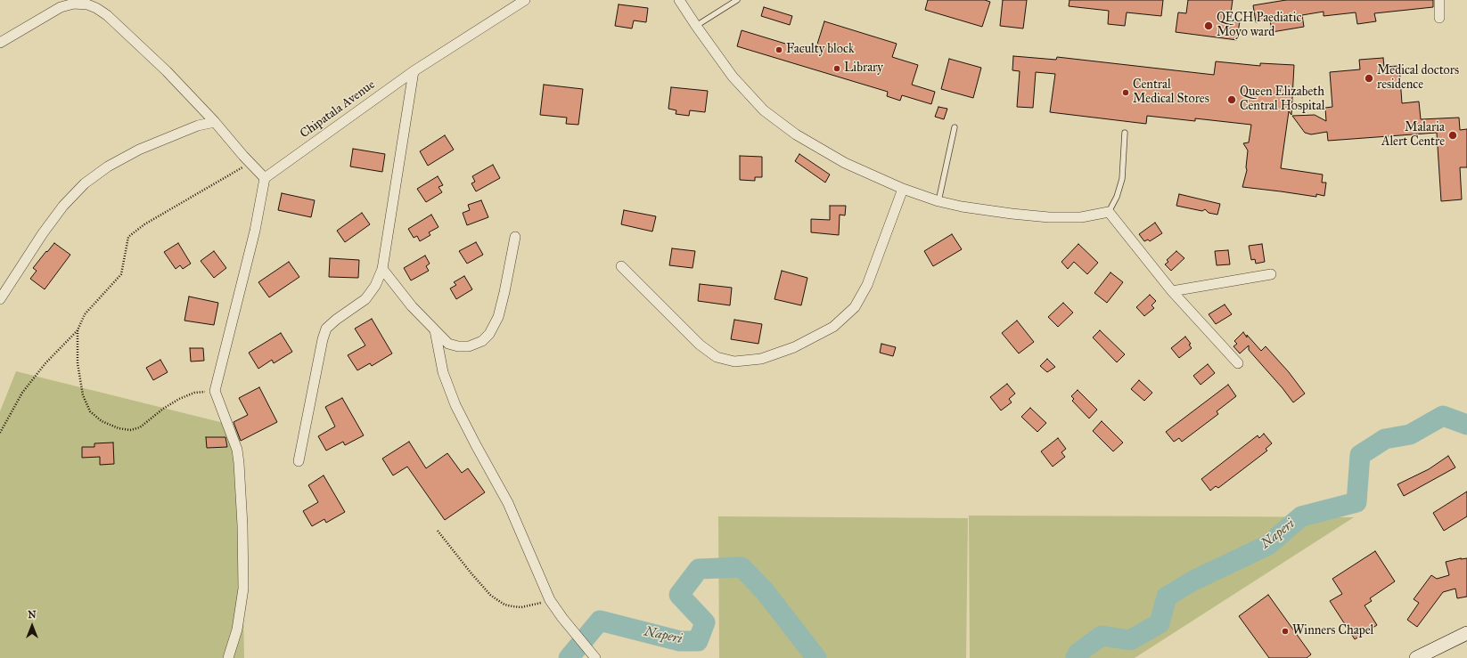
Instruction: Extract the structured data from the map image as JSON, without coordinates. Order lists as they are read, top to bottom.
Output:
{
  "streets": {
    "street": ["Chipatala Avenue"]
  },
  "water": ["Naperi"],
  "places": [
    "QECH Paediatic Moyo ward",
    "Faculty block",
    "Library",
    "Medical doctors residence",
    "Central Medical Stores",
    "Queen Elizabeth Central Hospital",
    "Malaria Alert Centre",
    "Winners Chapel"
  ],
  "north": "top"
}
